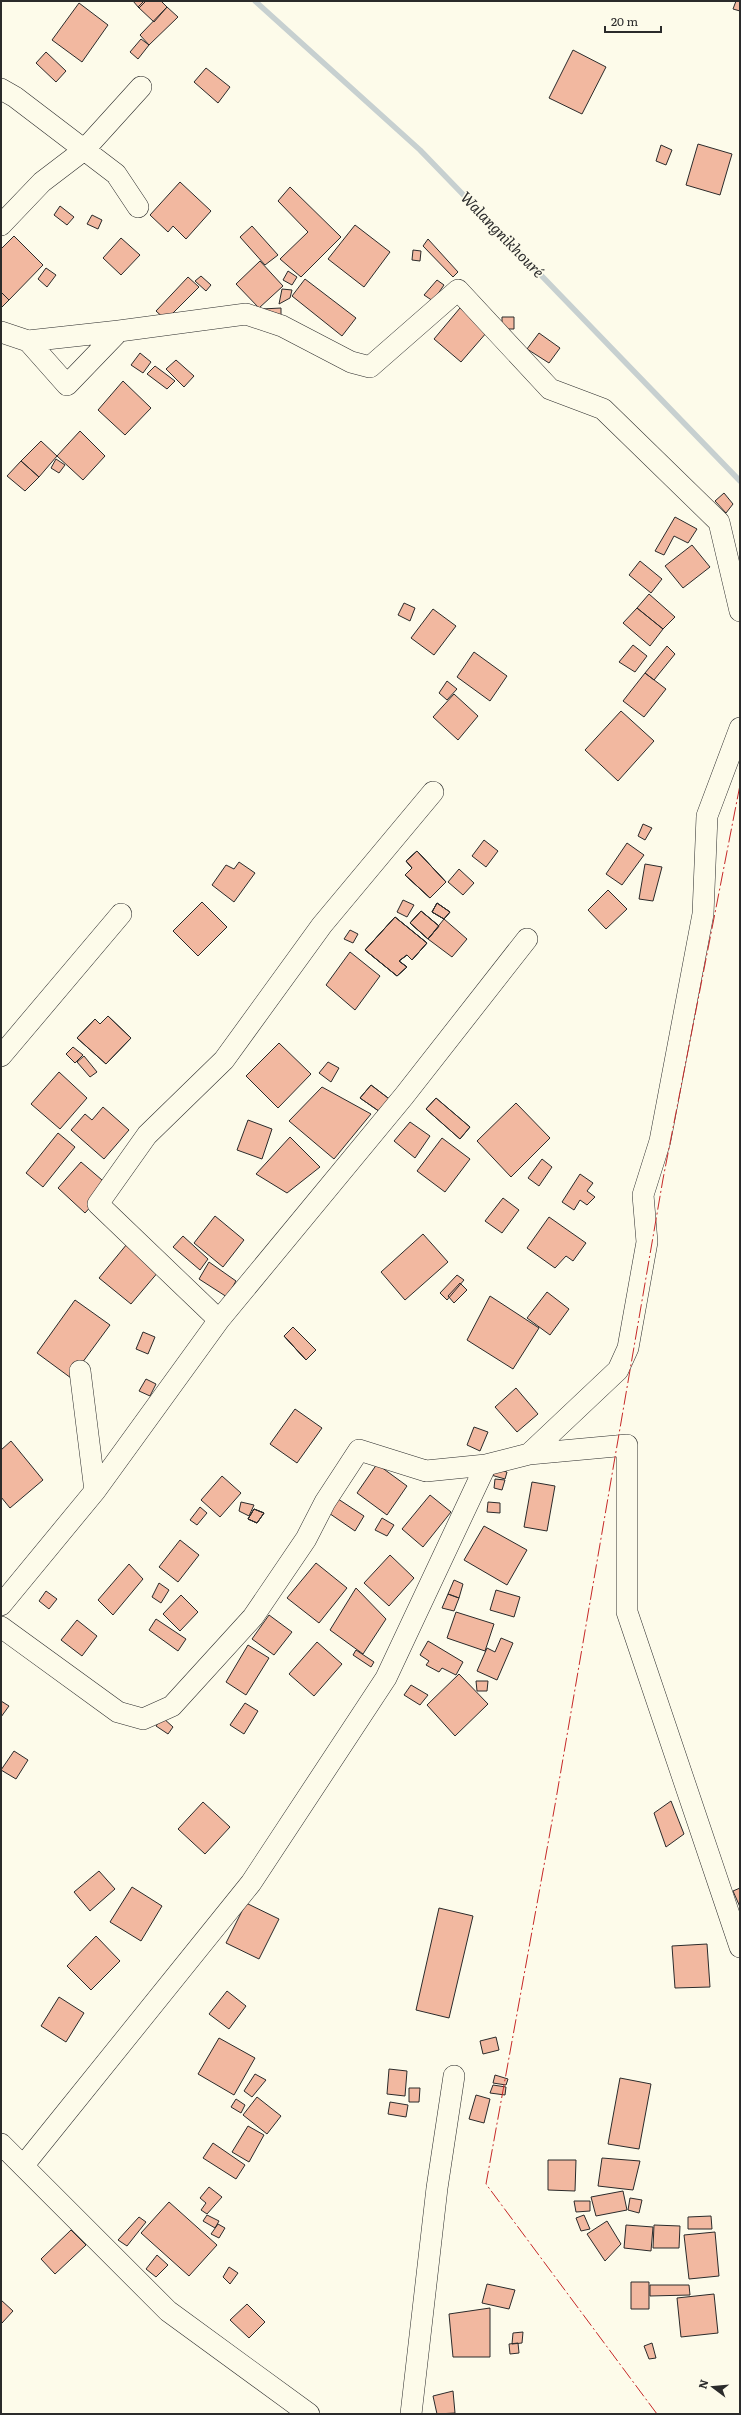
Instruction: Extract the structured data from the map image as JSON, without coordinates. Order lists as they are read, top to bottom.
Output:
{
  "water": ["Walangnikhouré"],
  "scale_bar": "20 m",
  "north": "left"
}
